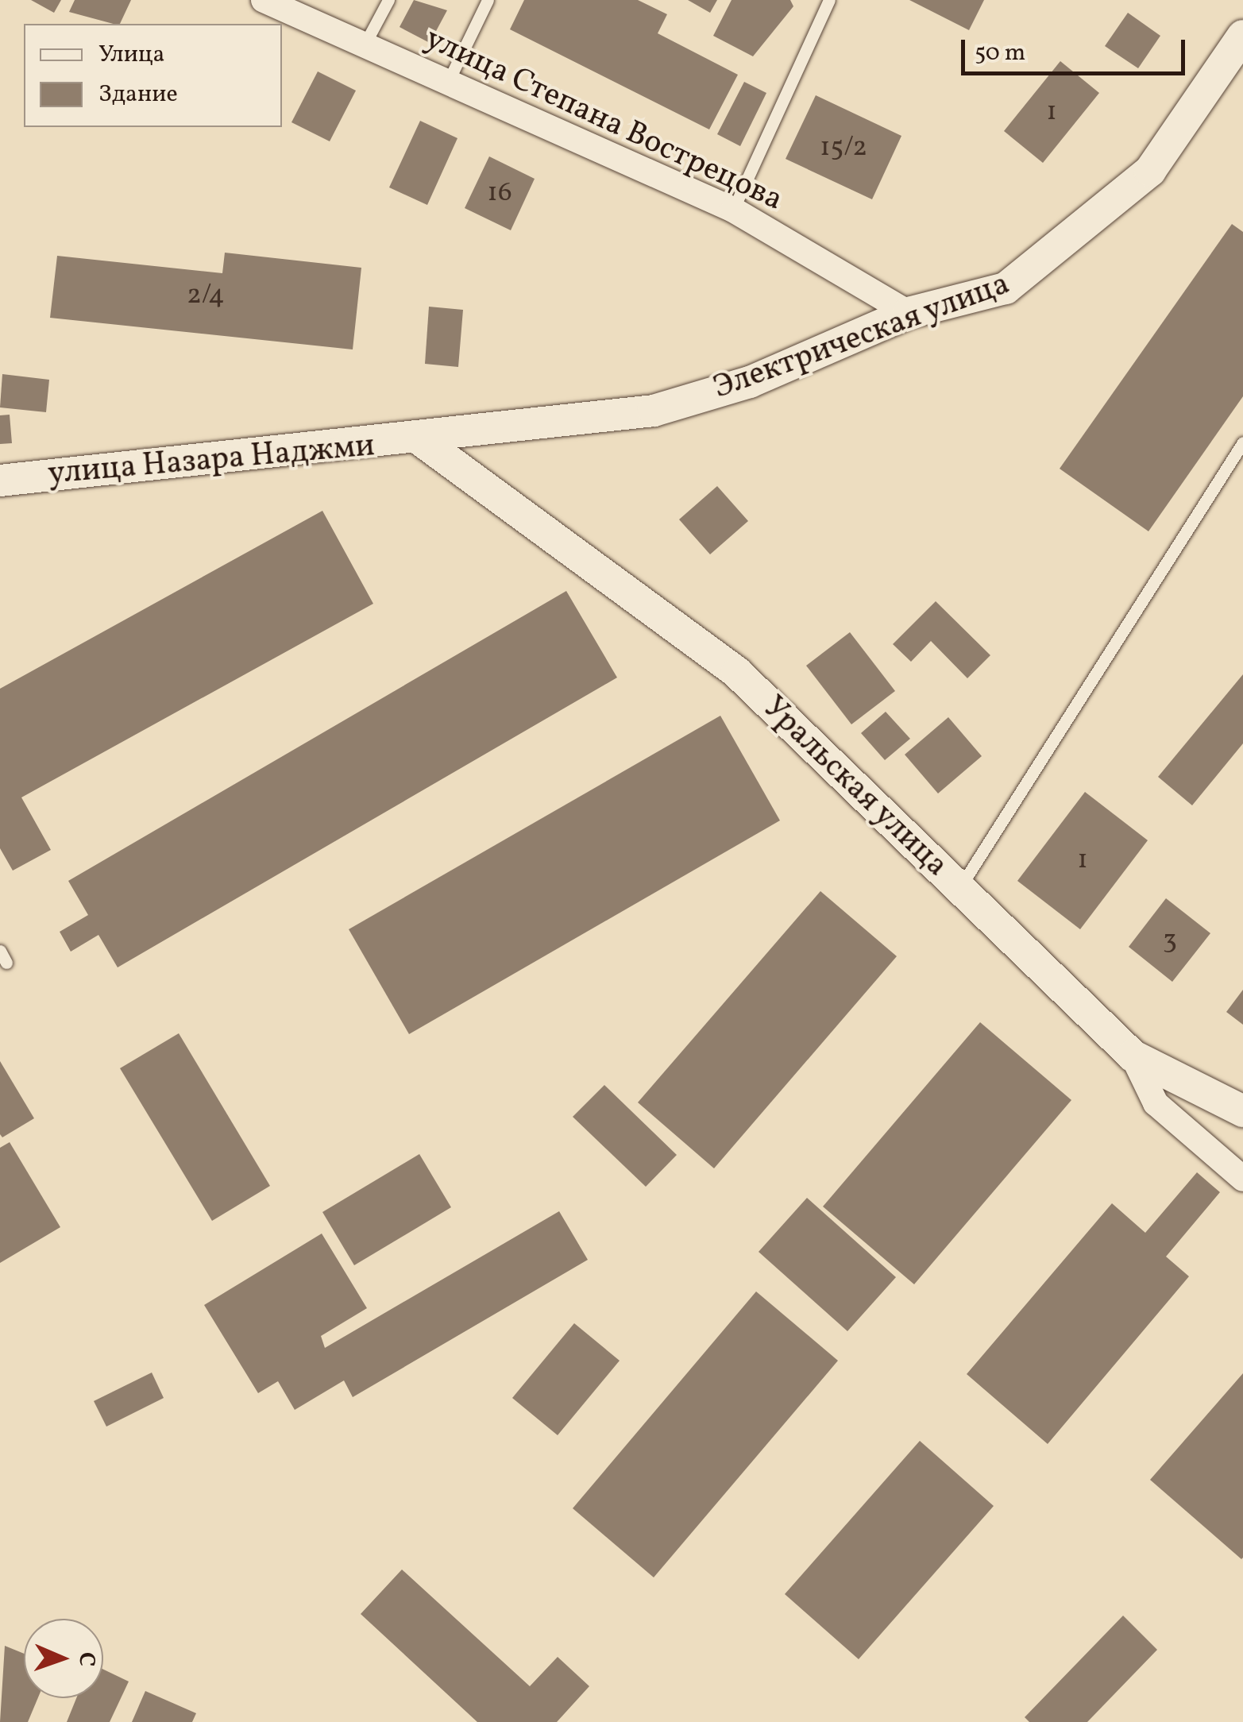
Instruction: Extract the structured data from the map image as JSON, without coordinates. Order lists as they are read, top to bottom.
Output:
{
  "streets": {
    "street": [
      "улица Степана Вострецова",
      "Электрическая улица",
      "улица Назара Наджми",
      "Уральская улица"
    ]
  },
  "crossings": [
    ["улица Степана Вострецова", "Электрическая улица"],
    ["Электрическая улица", "улица Назара Наджми"],
    ["Электрическая улица", "Уральская улица"],
    ["улица Назара Наджми", "Уральская улица"]
  ],
  "house_numbers": [
    "1",
    "15/2",
    "16",
    "2/4",
    "1",
    "3"
  ],
  "legend": ["Улица", "Здание"],
  "scale_bar": "50 m",
  "north": "right"
}
